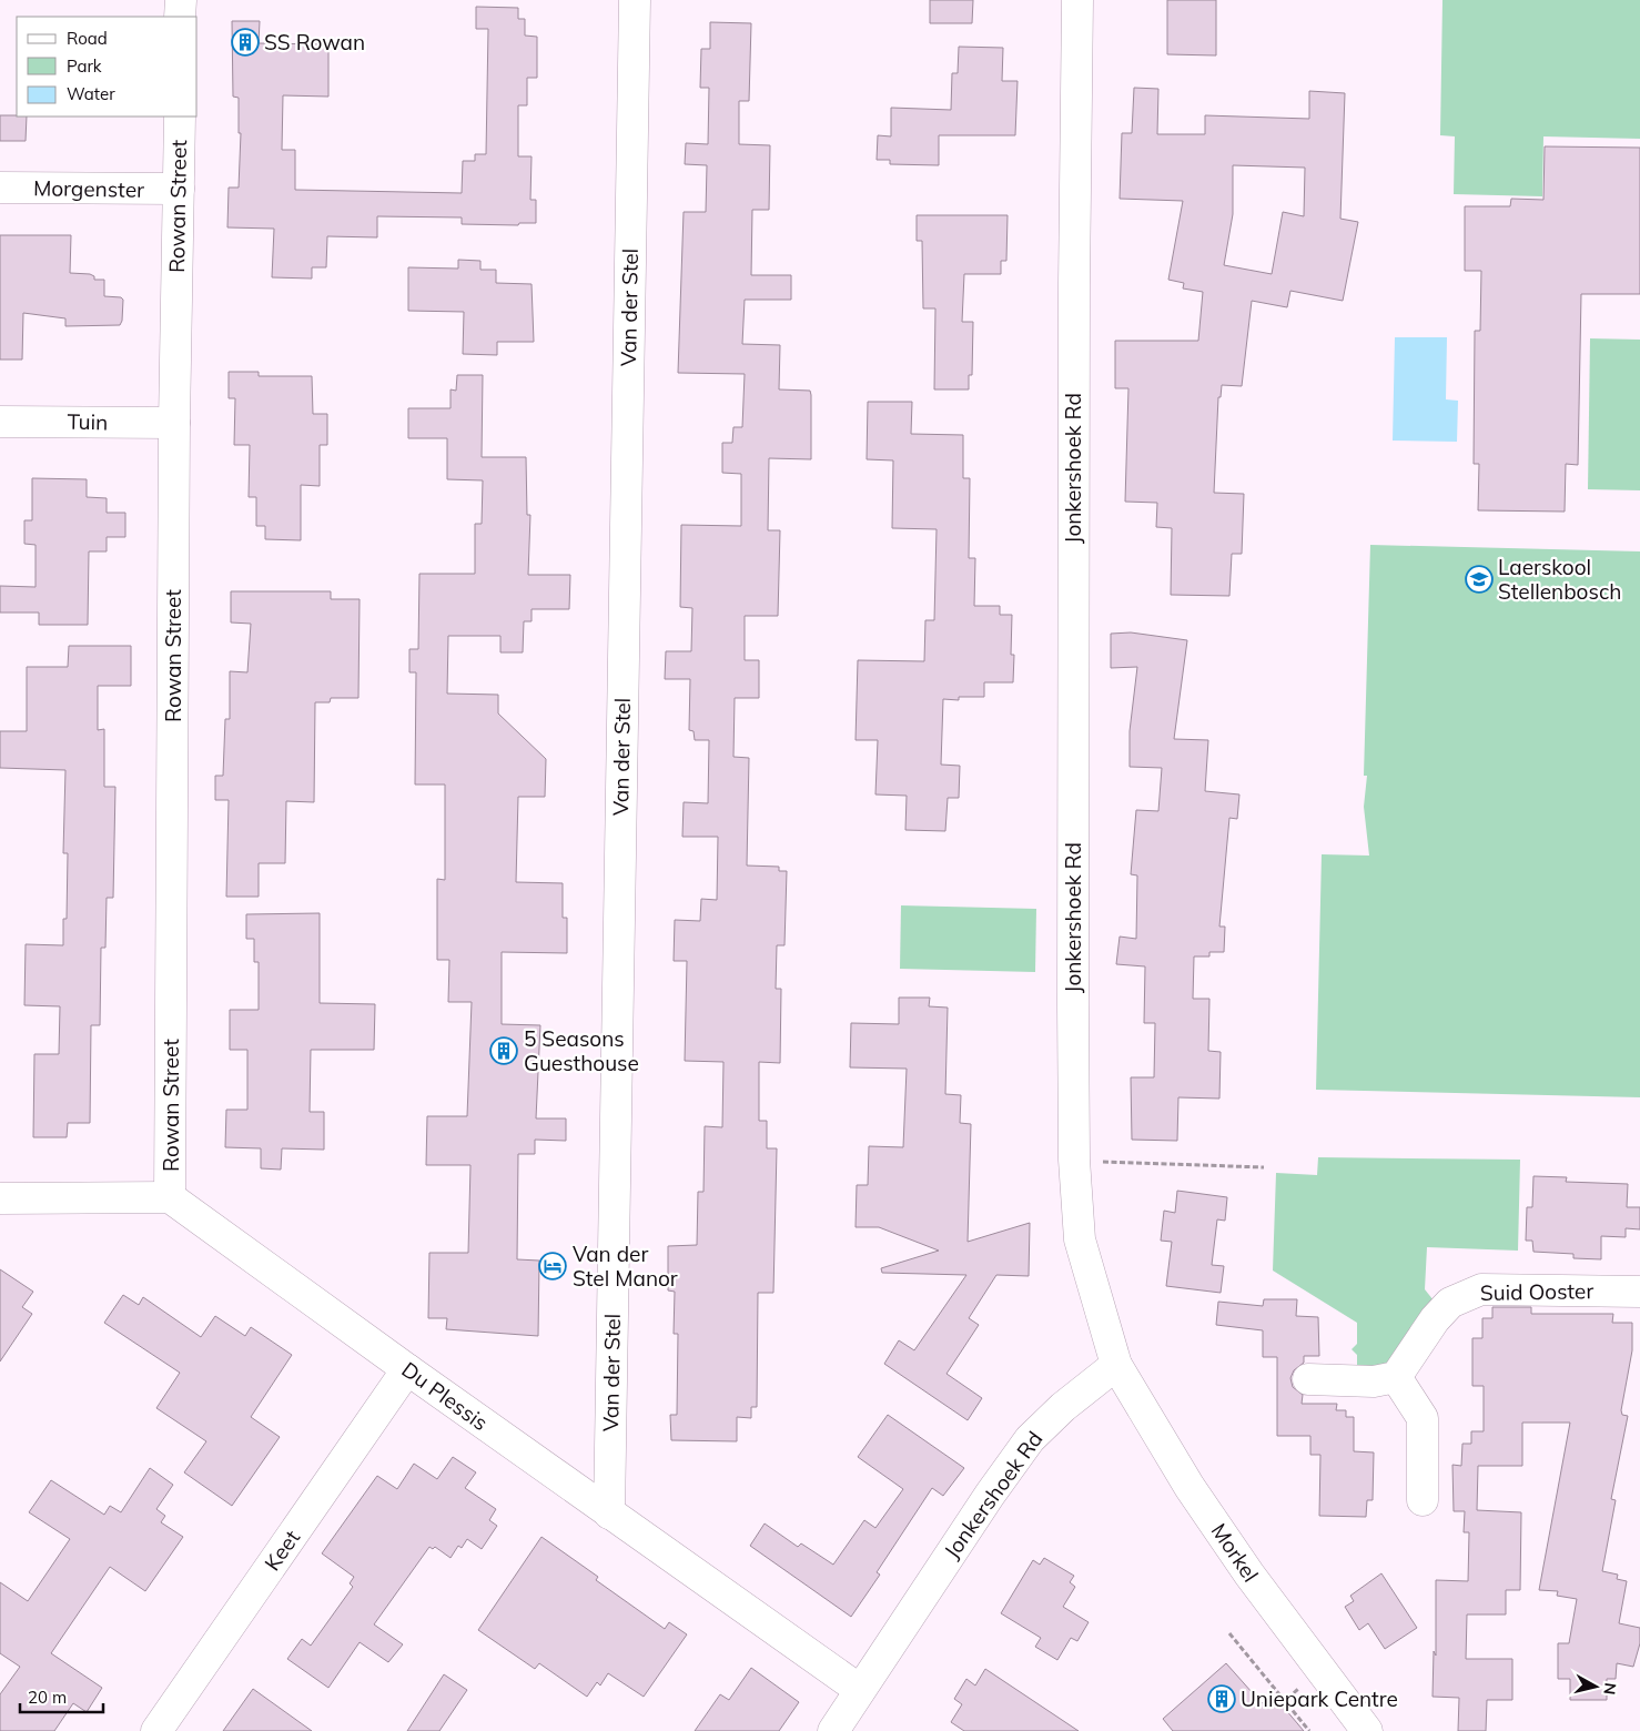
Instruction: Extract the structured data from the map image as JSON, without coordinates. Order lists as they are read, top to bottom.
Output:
{
  "streets": {
    "street": [
      "Morgenster",
      "Rowan Street",
      "Van der Stel",
      "Tuin",
      "Jonkershoek Rd",
      "Suid Ooster",
      "Du Plessis",
      "Keet",
      "Morkel"
    ]
  },
  "crossings": [
    ["Morgenster", "Rowan Street"],
    ["Rowan Street", "Tuin"],
    ["Rowan Street", "Du Plessis"],
    ["Van der Stel", "Du Plessis"],
    ["Jonkershoek Rd", "Du Plessis"],
    ["Jonkershoek Rd", "Morkel"],
    ["Du Plessis", "Keet"]
  ],
  "places": {
    "building": ["SS Rowan", "5 Seasons Guesthouse", "Uniepark Centre"],
    "school or university": ["Laerskool Stellenbosch"],
    "hotel": ["Van der Stel Manor"]
  },
  "legend": ["Road", "Park", "Water"],
  "scale_bar": "20 m",
  "north": "right"
}
